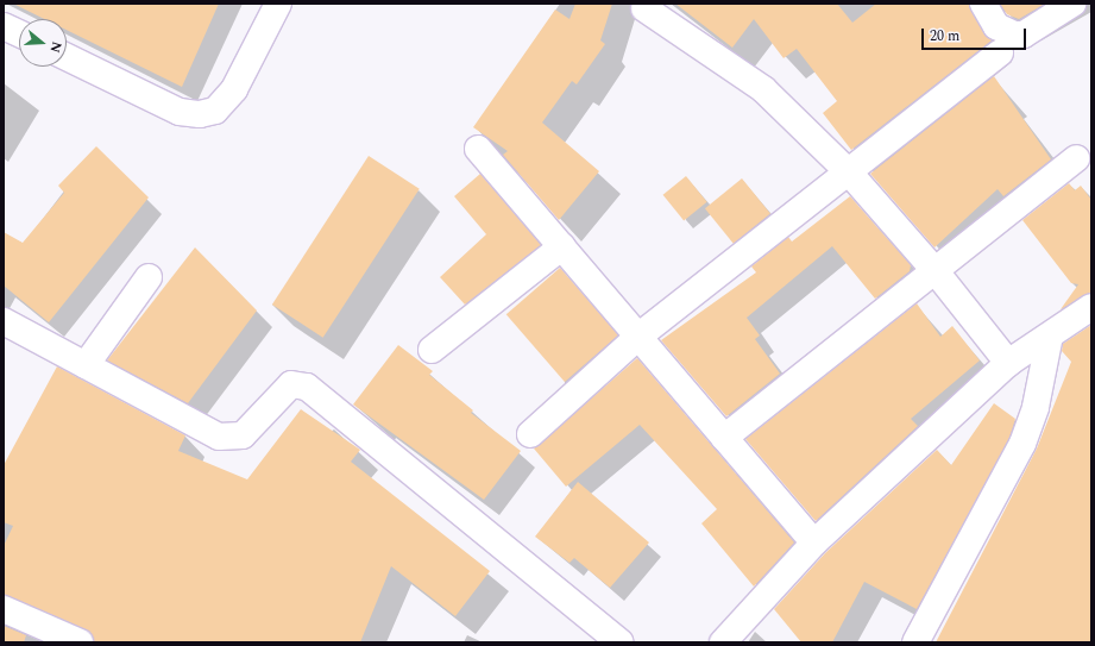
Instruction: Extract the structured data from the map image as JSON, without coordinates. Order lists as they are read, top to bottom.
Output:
{
  "scale_bar": "20 m",
  "north": "right"
}
